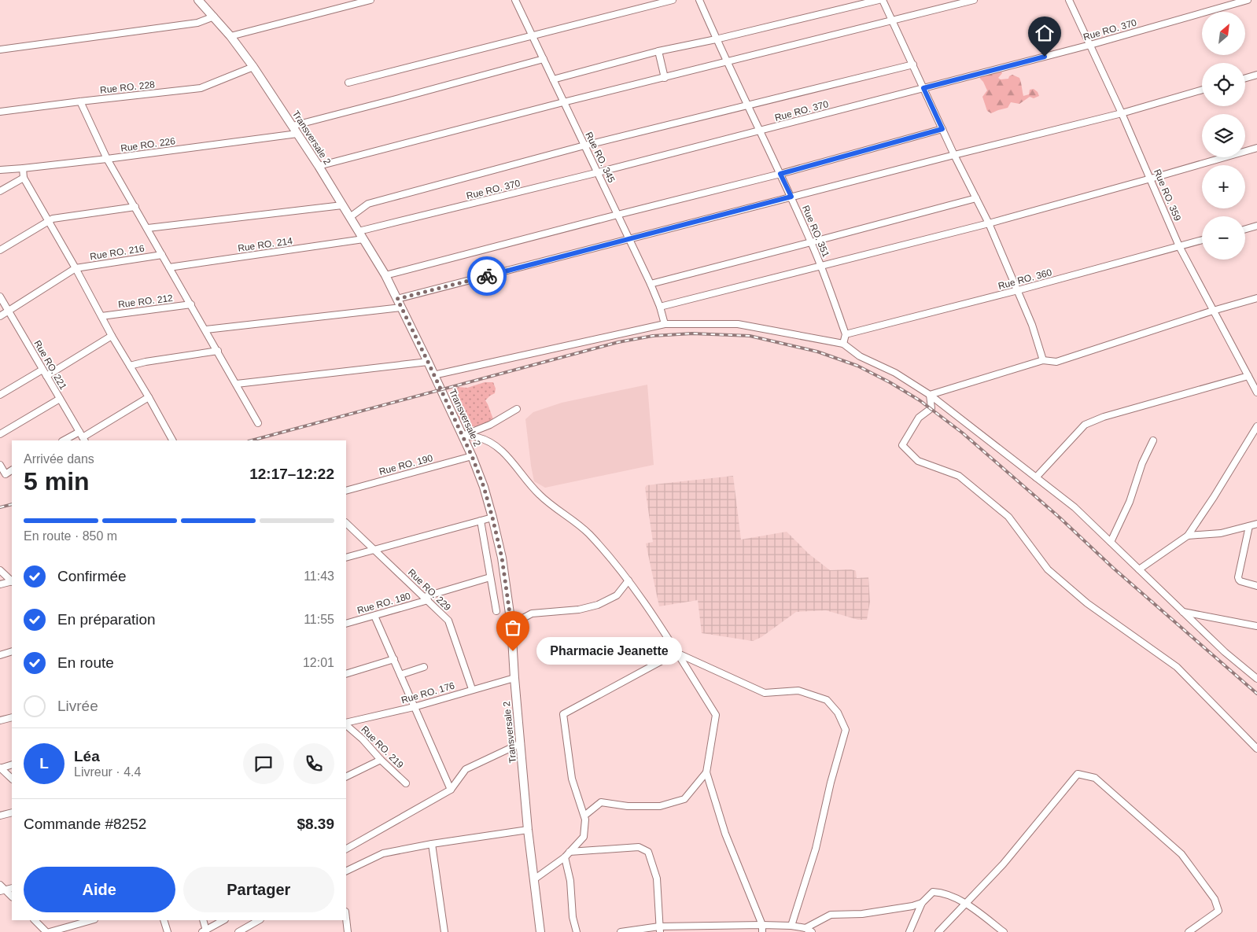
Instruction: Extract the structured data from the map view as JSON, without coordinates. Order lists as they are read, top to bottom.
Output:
{
  "streets": {
    "main road": ["Transversale 2"],
    "street": [
      "Rue RO. 370",
      "Rue RO. 228",
      "Rue RO. 226",
      "Rue RO. 345",
      "Rue RO. 359",
      "Rue RO. 351",
      "Rue RO. 214",
      "Rue RO. 216",
      "Rue RO. 360",
      "Rue RO. 212",
      "Rue RO. 221",
      "Rue RO. 190",
      "Rue RO. 229",
      "Rue RO. 180",
      "Rue RO. 176",
      "Rue RO. 219"
    ]
  },
  "crossings": [
    ["Rue RO. 370", "Transversale 2"],
    ["Rue RO. 370", "Rue RO. 345"],
    ["Rue RO. 370", "Rue RO. 359"],
    ["Rue RO. 370", "Rue RO. 351"],
    ["Rue RO. 228", "Transversale 2"],
    ["Transversale 2", "Rue RO. 226"],
    ["Transversale 2", "Rue RO. 214"],
    ["Transversale 2", "Rue RO. 190"],
    ["Transversale 2", "Rue RO. 176"],
    ["Rue RO. 359", "Rue RO. 360"],
    ["Rue RO. 351", "Rue RO. 360"],
    ["Rue RO. 229", "Rue RO. 180"],
    ["Rue RO. 229", "Rue RO. 176"]
  ],
  "places": ["Pharmacie Jeanette"],
  "north": "top right",
  "page": {
    "map_buttons": ["+", "−"],
    "heading": ["5 min", "Arrivée dans", "12:17–12:22"],
    "panel": [
      "Léa",
      "Livreur · 4.4",
      "Commande #8252",
      "$8.39"
    ],
    "bar": "En route · 850 m",
    "list": [
      ["Confirmée", "11:43"],
      ["En préparation", "11:55"],
      ["En route", "12:01"],
      "Livrée"
    ],
    "bubble": "Pharmacie Jeanette",
    "round": "L",
    "buttons": ["Aide", "Partager"]
  }
}
